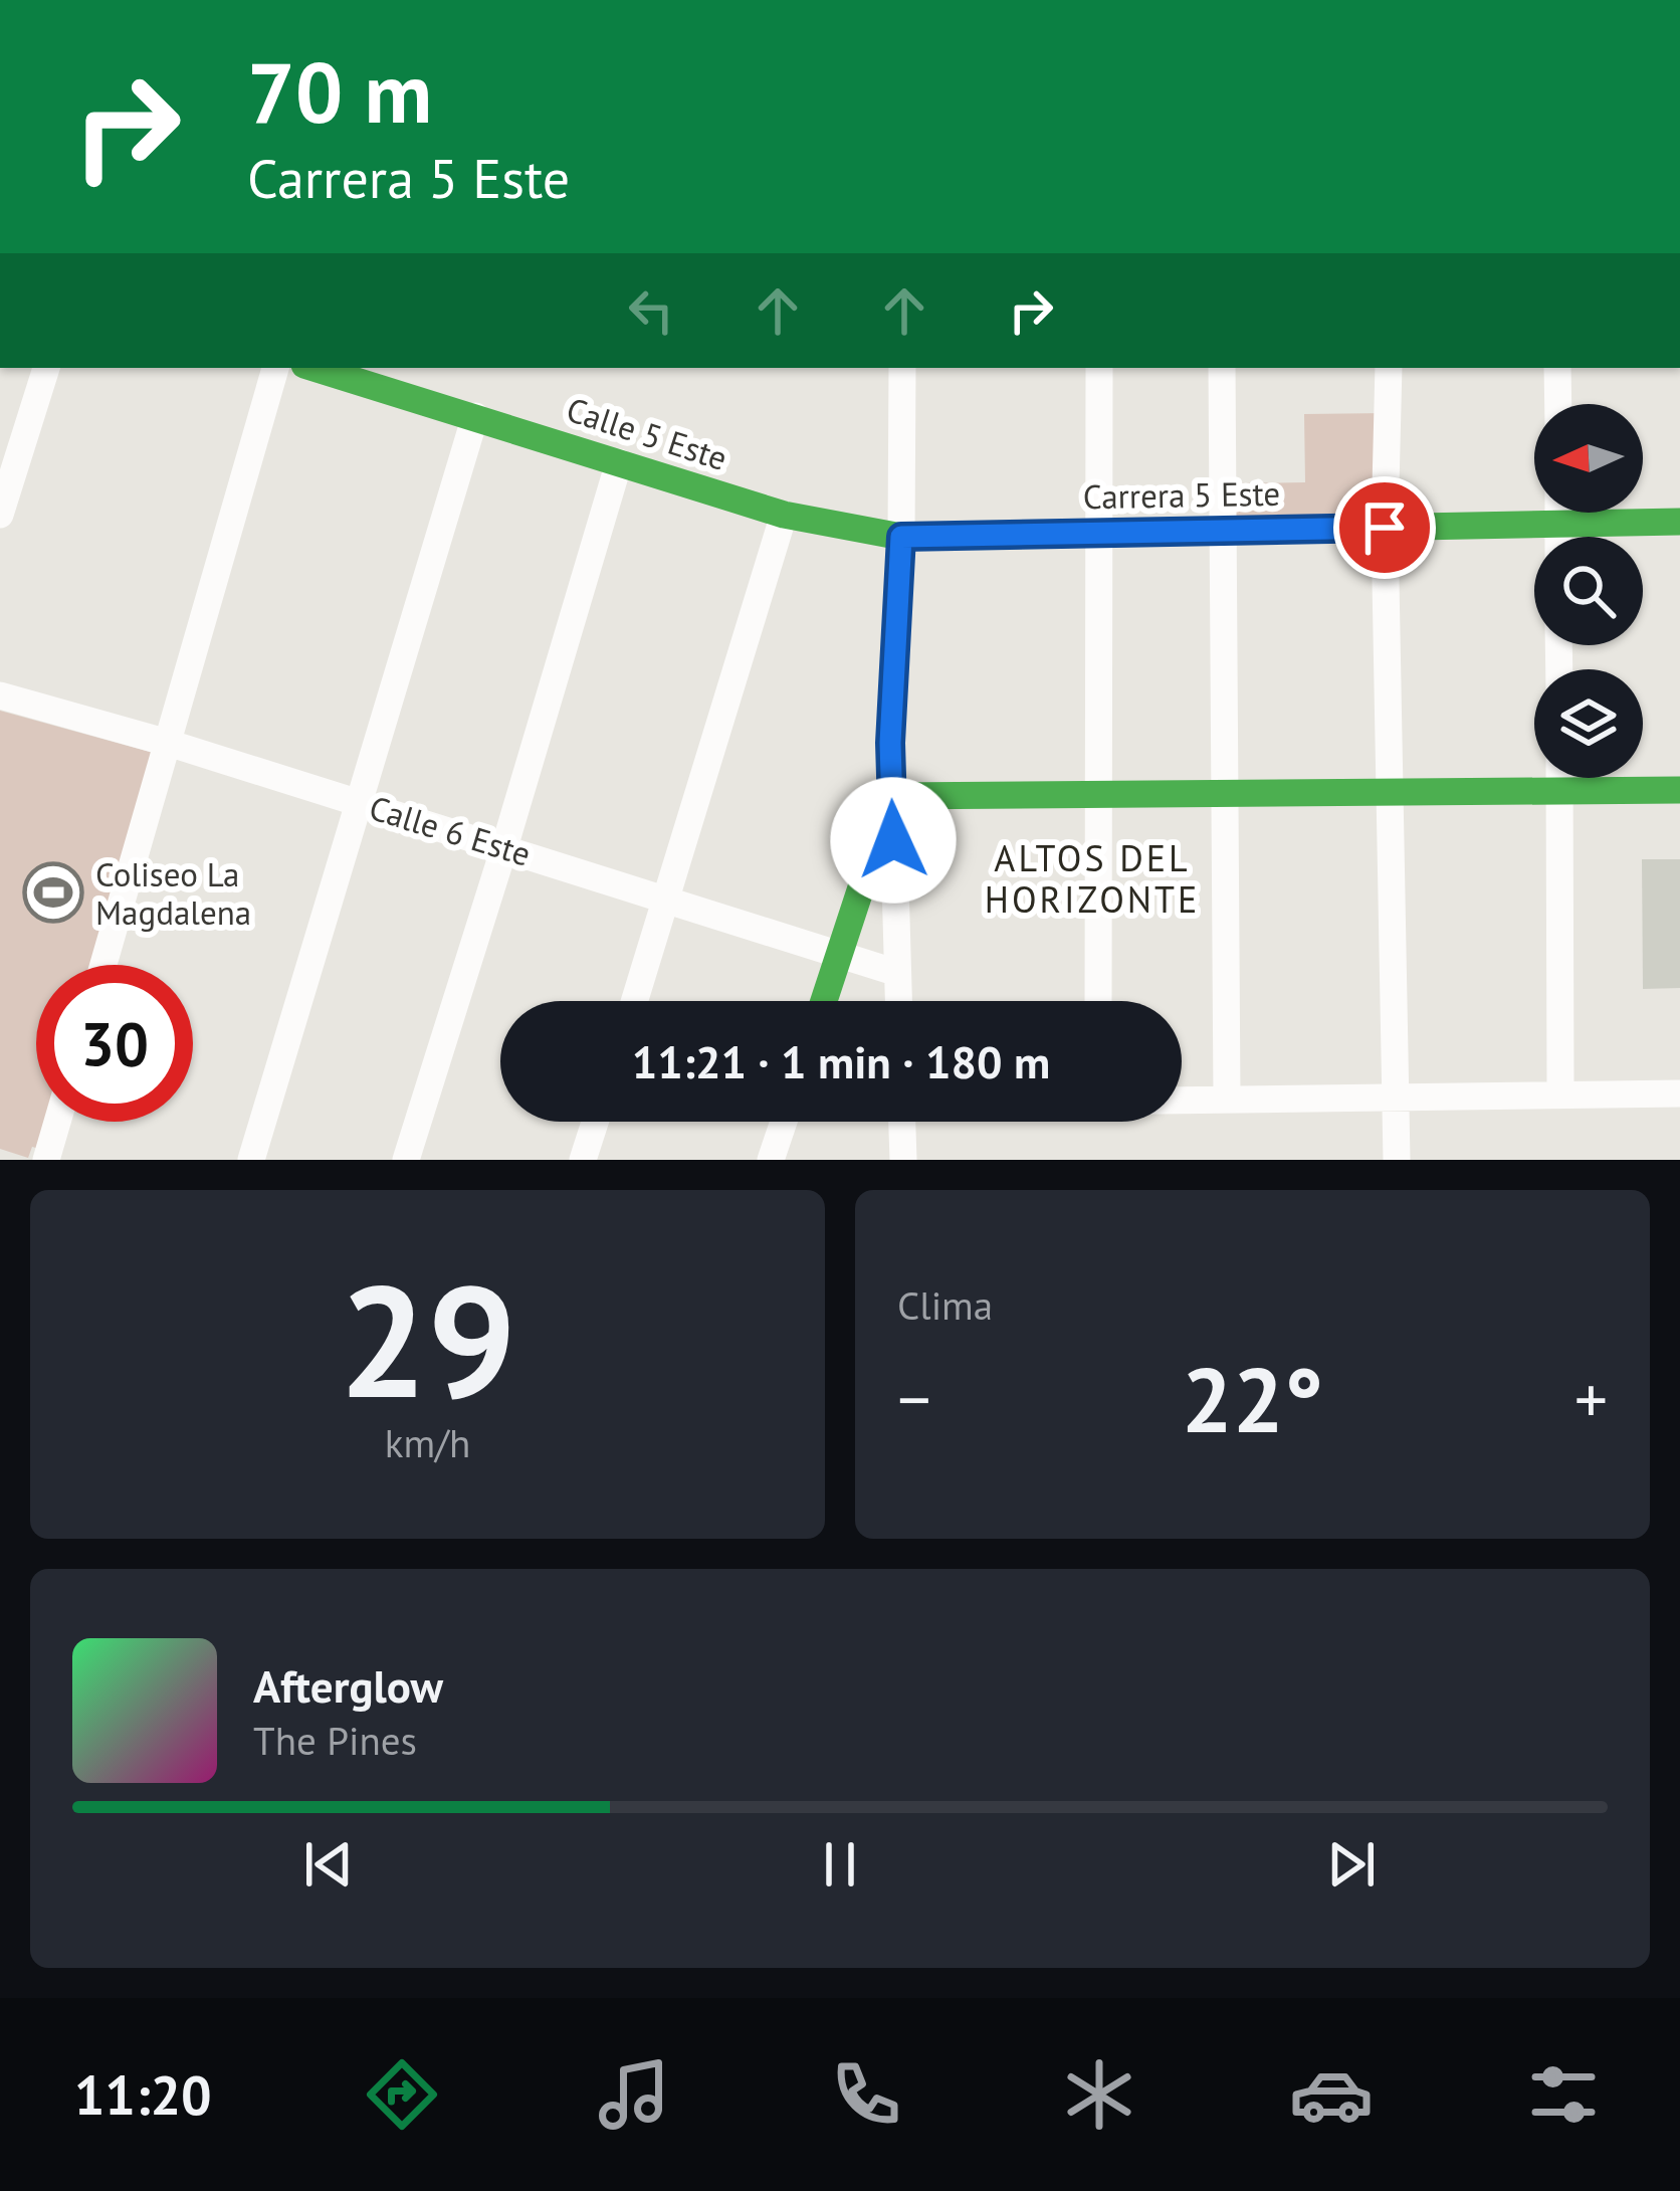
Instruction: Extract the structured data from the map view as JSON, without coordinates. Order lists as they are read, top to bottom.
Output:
{
  "streets": {
    "street": ["Calle 5 Este", "Carrera 5 Este", "Calle 6 Este"]
  },
  "crossings": [
    ["Calle 5 Este", "Carrera 5 Este"]
  ],
  "districts": ["ALTOS DEL HORIZONTE"],
  "places": {
    "sports": ["Coliseo La Magdalena"]
  },
  "north": "left",
  "page": {
    "turn": ["70 m", "Carrera 5 Este"],
    "limit": "30",
    "trip": "11:21 · 1 min · 180 m",
    "tile": [
      ["29", "km/h"],
      "Clima"
    ],
    "heat": ["−", "22°", "+"],
    "song": ["Afterglow", "The Pines"],
    "tabs": "11:20"
  }
}
